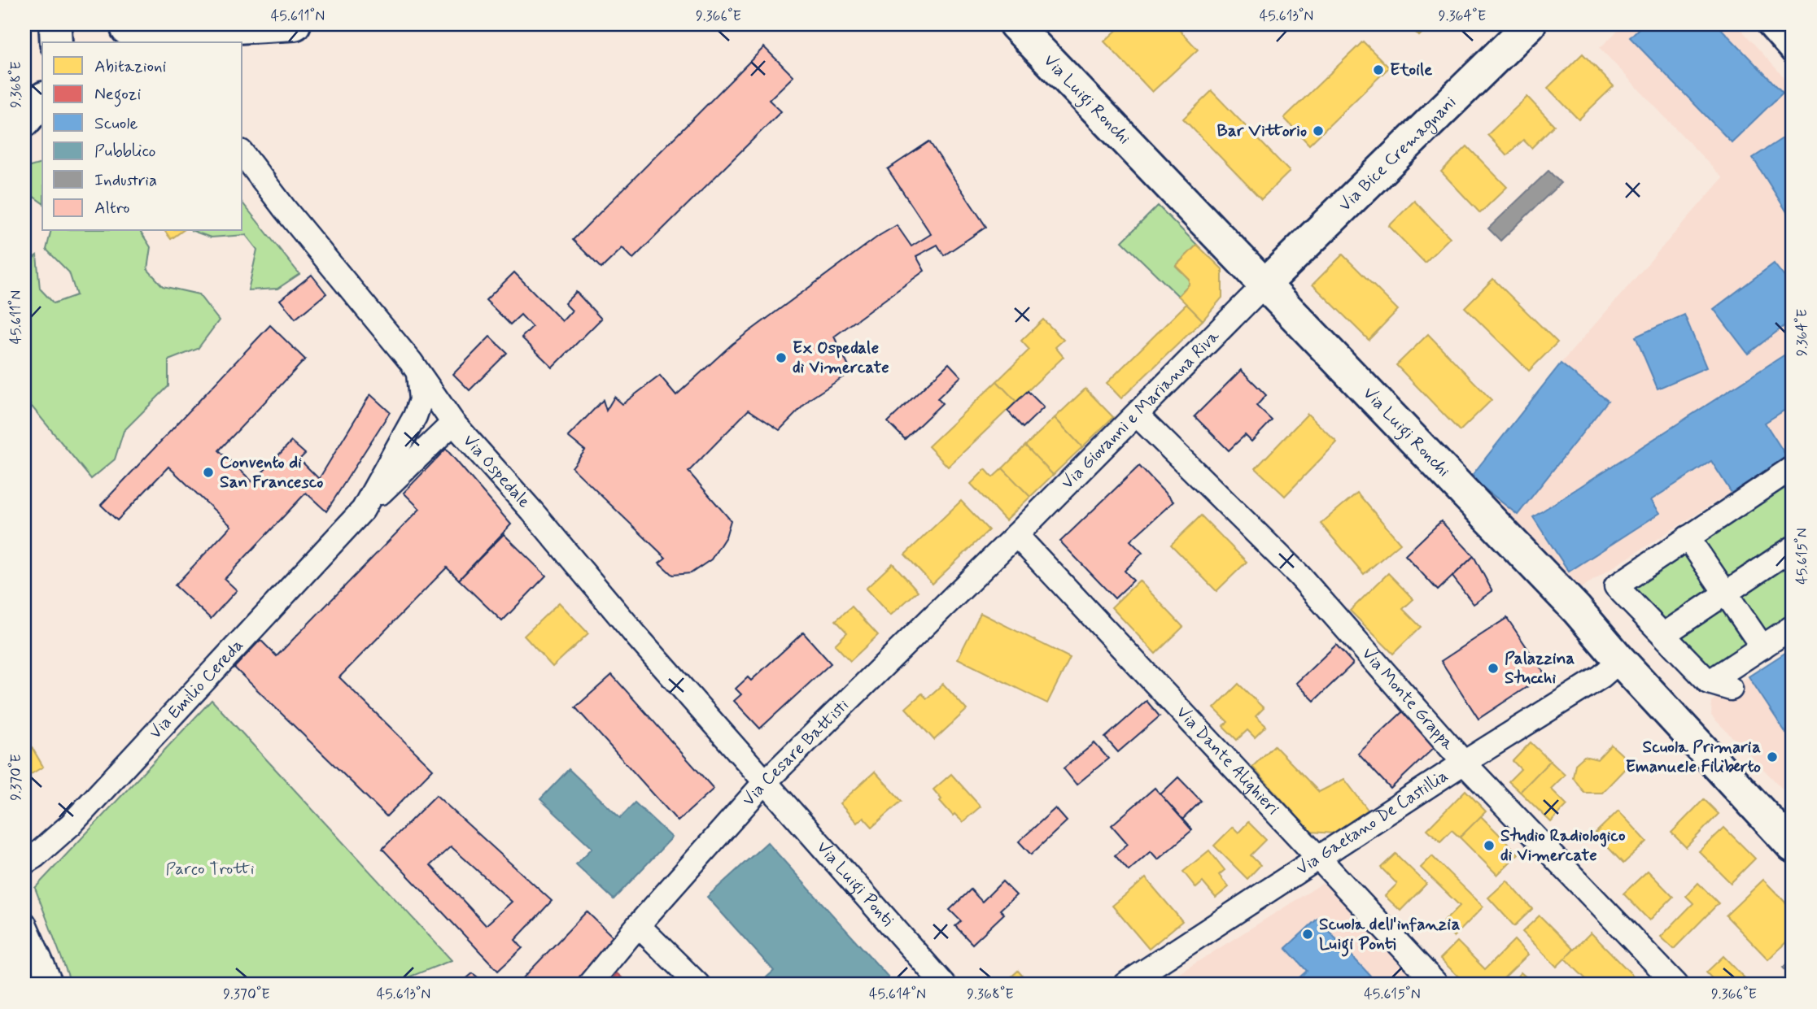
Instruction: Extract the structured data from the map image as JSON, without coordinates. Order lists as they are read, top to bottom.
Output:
{
  "streets": {
    "street": [
      "Via Luigi Ronchi",
      "Via Bice Cremagnani",
      "Via Giovanni e Marianna Riva",
      "Via Ospedale",
      "Via Emilio Cereda",
      "Via Monte Grappa",
      "Via Cesare Battisti",
      "Via Dante Alighieri",
      "Via Gaetano De Castillia",
      "Via Luigi Ponti"
    ]
  },
  "crossings": [
    ["Via Luigi Ronchi", "Via Bice Cremagnani"],
    ["Via Luigi Ronchi", "Via Giovanni e Marianna Riva"],
    ["Via Luigi Ronchi", "Via Gaetano De Castillia"],
    ["Via Bice Cremagnani", "Via Giovanni e Marianna Riva"],
    ["Via Giovanni e Marianna Riva", "Via Monte Grappa"],
    ["Via Giovanni e Marianna Riva", "Via Cesare Battisti"],
    ["Via Giovanni e Marianna Riva", "Via Dante Alighieri"],
    ["Via Ospedale", "Via Emilio Cereda"],
    ["Via Ospedale", "Via Cesare Battisti"],
    ["Via Ospedale", "Via Luigi Ponti"],
    ["Via Monte Grappa", "Via Gaetano De Castillia"],
    ["Via Cesare Battisti", "Via Dante Alighieri"],
    ["Via Cesare Battisti", "Via Luigi Ponti"],
    ["Via Dante Alighieri", "Via Gaetano De Castillia"]
  ],
  "parks": ["Parco Trotti"],
  "places": [
    "Etoile",
    "Bar Vittorio",
    "Ex Ospedale di Vimercate",
    "Convento di San Francesco",
    "Palazzina Stucchi",
    "Scuola Primaria Emanuele Filiberto",
    "Studio Radiologico di Vimercate",
    "Scuola dell'infanzia Luigi Ponti"
  ],
  "legend": [
    "Abitazioni",
    "Negozi",
    "Scuole",
    "Pubblico",
    "Industria",
    "Altro"
  ],
  "coordinates": [
    "45.611°N",
    "9.366°E",
    "45.613°N",
    "9.364°E",
    "9.368°E",
    "45.615°N",
    "9.370°E",
    "45.614°N"
  ]
}
